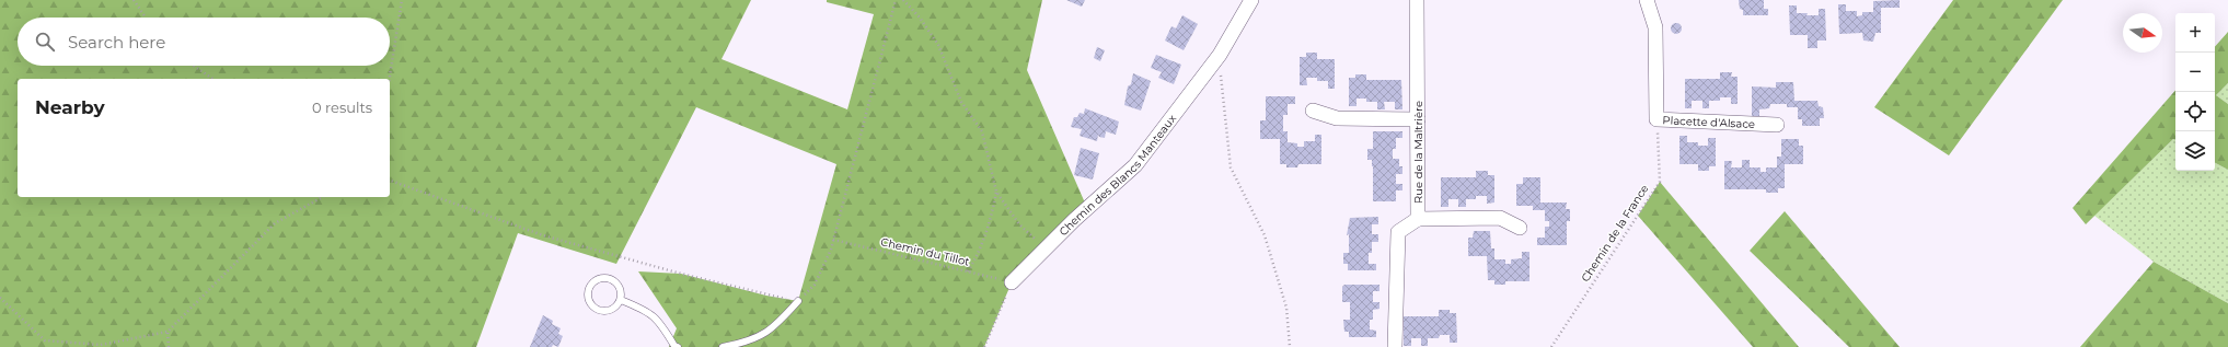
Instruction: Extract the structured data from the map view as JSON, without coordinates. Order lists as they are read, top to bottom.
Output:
{
  "streets": {
    "street": ["Placette d'Alsace", "Rue de la Maltrière", "Chemin des Blancs Manteaux"],
    "path": ["Chemin de la France", "Chemin du Tillot"]
  },
  "crossings": [
    ["Placette d'Alsace", "Chemin de la France"],
    ["Chemin des Blancs Manteaux", "Chemin du Tillot"]
  ],
  "north": "right",
  "page": {
    "map_buttons": ["+", "−"],
    "search": "Search here",
    "heading": ["Nearby", "0 results"]
  }
}
